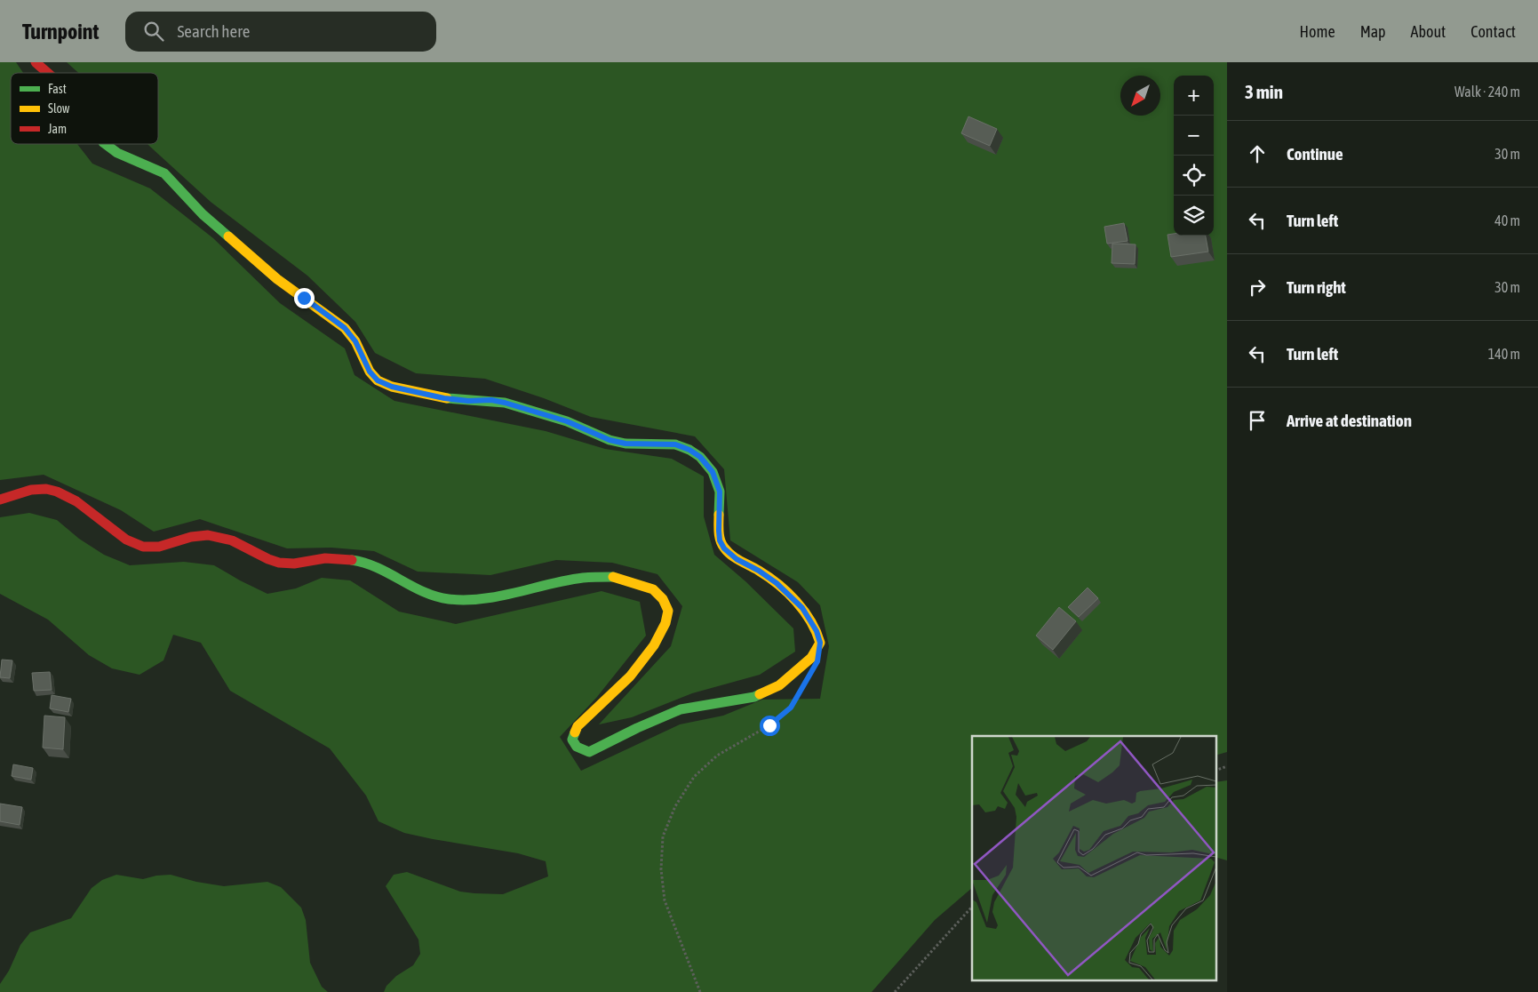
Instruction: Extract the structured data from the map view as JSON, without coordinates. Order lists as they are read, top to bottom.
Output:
{
  "legend": ["Fast", "Slow", "Jam"],
  "north": "bottom left",
  "page": {
    "header": "Turnpoint",
    "search": "Search here",
    "nav": [
      "Home",
      "Map",
      "About",
      "Contact"
    ],
    "heading": ["3 min", "Walk · 240 m"],
    "map_buttons": ["+", "−"],
    "list": [
      ["Continue", "30 m"],
      ["Turn left", "40 m"],
      ["Turn right", "30 m"],
      ["Turn left", "140 m"],
      "Arrive at destination"
    ]
  }
}
